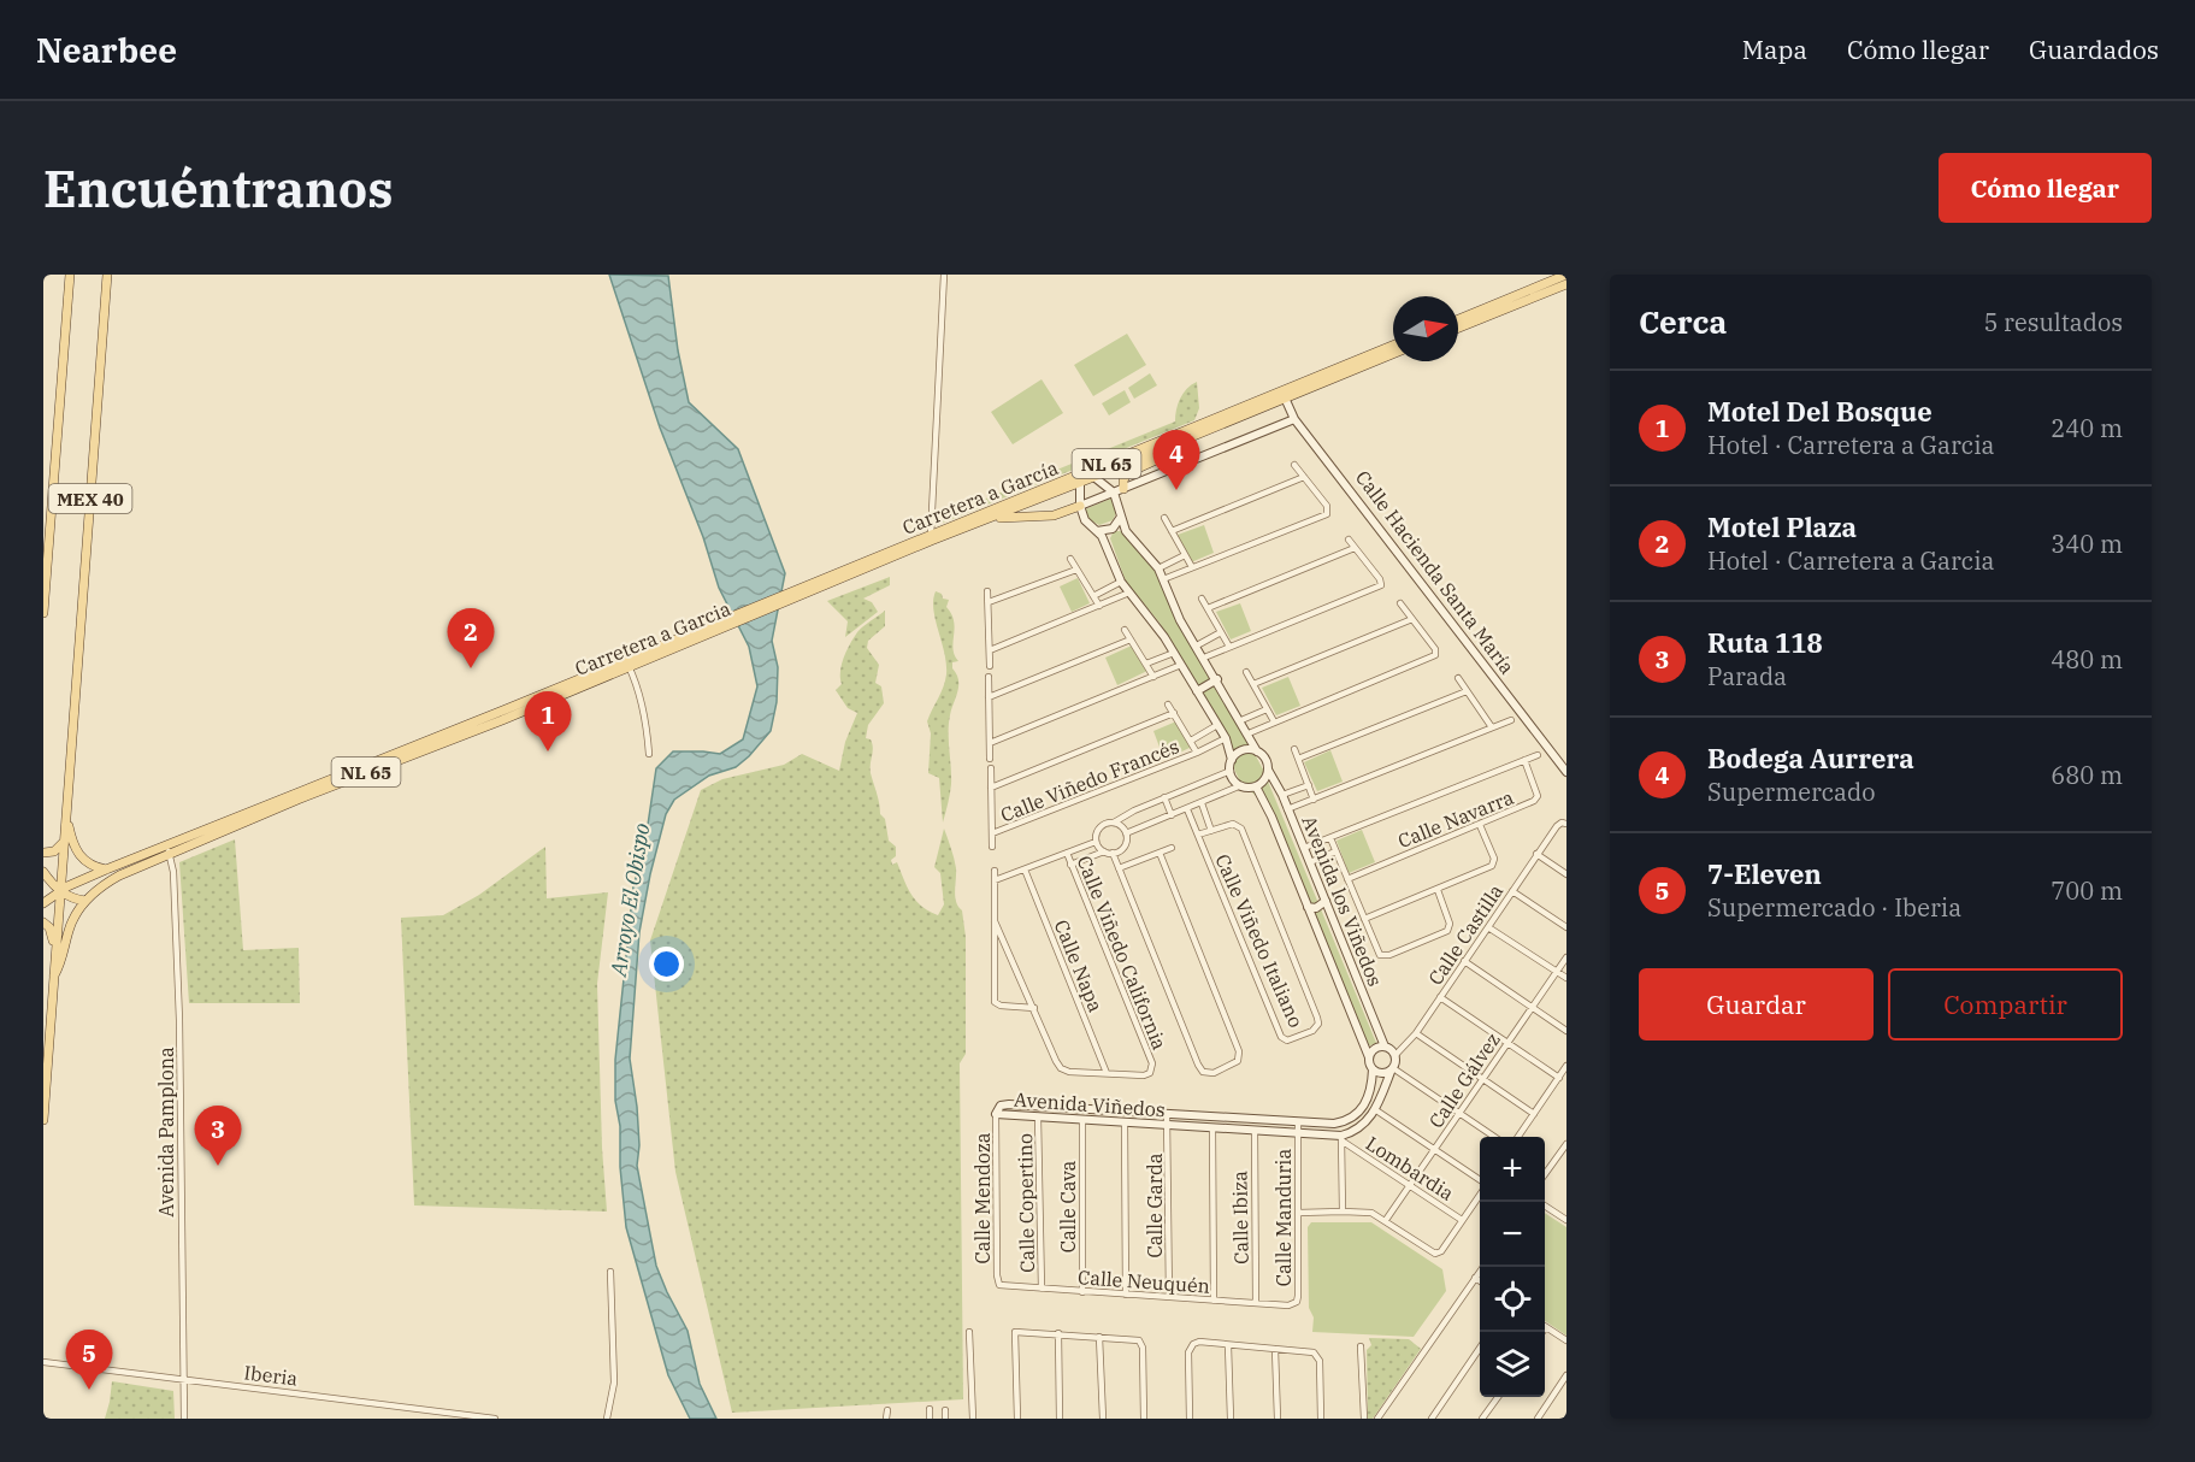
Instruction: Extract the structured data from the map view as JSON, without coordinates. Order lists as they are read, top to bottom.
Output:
{
  "streets": {
    "main road": [
      "NL 65",
      "Carretera a García",
      "MEX 40",
      "Carretera a Garcia"
    ],
    "street": [
      "Calle Hacienda Santa María",
      "Calle Viñedo Francés",
      "Calle Navarra",
      "Avenida los Viñedos",
      "Calle Castilla",
      "Calle Viñedo Italiano",
      "Calle Viñedo California",
      "Calle Napa",
      "Calle Gálvez",
      "Avenida Viñedos",
      "Avenida Pamplona",
      "Lombardia",
      "Calle Mendoza",
      "Calle Copertino",
      "Calle Garda",
      "Calle Cava",
      "Calle Ibiza",
      "Calle Manduria",
      "Calle Neuquén",
      "Iberia"
    ]
  },
  "crossings": [
    ["NL 65", "Carretera a García"],
    ["Carretera a García", "Calle Hacienda Santa María"],
    ["Carretera a García", "Carretera a Garcia"],
    ["MEX 40", "Carretera a Garcia"],
    ["Carretera a Garcia", "Avenida Pamplona"],
    ["Avenida los Viñedos", "Calle Castilla"],
    ["Avenida los Viñedos", "Avenida Viñedos"],
    ["Calle Castilla", "Avenida Viñedos"],
    ["Calle Viñedo California", "Calle Napa"],
    ["Calle Gálvez", "Lombardia"],
    ["Avenida Viñedos", "Lombardia"],
    ["Avenida Viñedos", "Calle Mendoza"],
    ["Avenida Viñedos", "Calle Copertino"],
    ["Avenida Viñedos", "Calle Garda"],
    ["Avenida Viñedos", "Calle Cava"],
    ["Avenida Viñedos", "Calle Ibiza"],
    ["Avenida Viñedos", "Calle Manduria"],
    ["Avenida Pamplona", "Iberia"],
    ["Calle Mendoza", "Calle Neuquén"],
    ["Calle Copertino", "Calle Neuquén"],
    ["Calle Garda", "Calle Neuquén"],
    ["Calle Cava", "Calle Neuquén"],
    ["Calle Ibiza", "Calle Neuquén"],
    ["Calle Manduria", "Calle Neuquén"]
  ],
  "water": ["Arroyo El Obispo"],
  "north": "right",
  "page": {
    "header": "Nearbee",
    "nav": ["Mapa", "Cómo llegar", "Guardados"],
    "buttons": [
      "Cómo llegar",
      ["Guardar", "Compartir"]
    ],
    "title": "Encuéntranos",
    "heading": ["Cerca", "5 resultados"],
    "list": [
      {
        "mark": "1",
        "name": "Motel Del Bosque",
        "note": "Hotel · Carretera a Garcia",
        "value": "240 m"
      },
      {
        "mark": "2",
        "name": "Motel Plaza",
        "note": "Hotel · Carretera a Garcia",
        "value": "340 m"
      },
      {
        "mark": "3",
        "name": "Ruta 118",
        "note": "Parada",
        "value": "480 m"
      },
      {
        "mark": "4",
        "name": "Bodega Aurrera",
        "note": "Supermercado",
        "value": "680 m"
      },
      {
        "mark": "5",
        "name": "7-Eleven",
        "note": "Supermercado · Iberia",
        "value": "700 m"
      }
    ],
    "pins": [
      "4",
      "2",
      "1",
      "3",
      "5"
    ],
    "map_buttons": ["+", "−"]
  }
}
